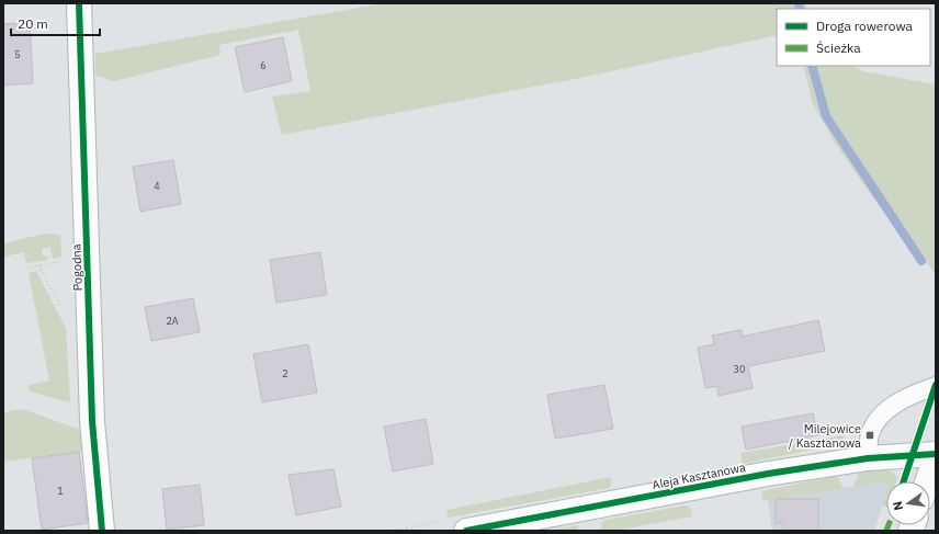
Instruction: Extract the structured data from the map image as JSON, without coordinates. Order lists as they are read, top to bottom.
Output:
{
  "streets": {
    "street": ["Pogodna", "Aleja Kasztanowa"]
  },
  "places": {
    "transit": ["Milejowice / Kasztanowa"]
  },
  "house_numbers": [
    "5",
    "6",
    "4",
    "2A",
    "30",
    "2",
    "1"
  ],
  "legend": ["Droga rowerowa", "Ścieżka"],
  "scale_bar": "20 m",
  "north": "left"
}
